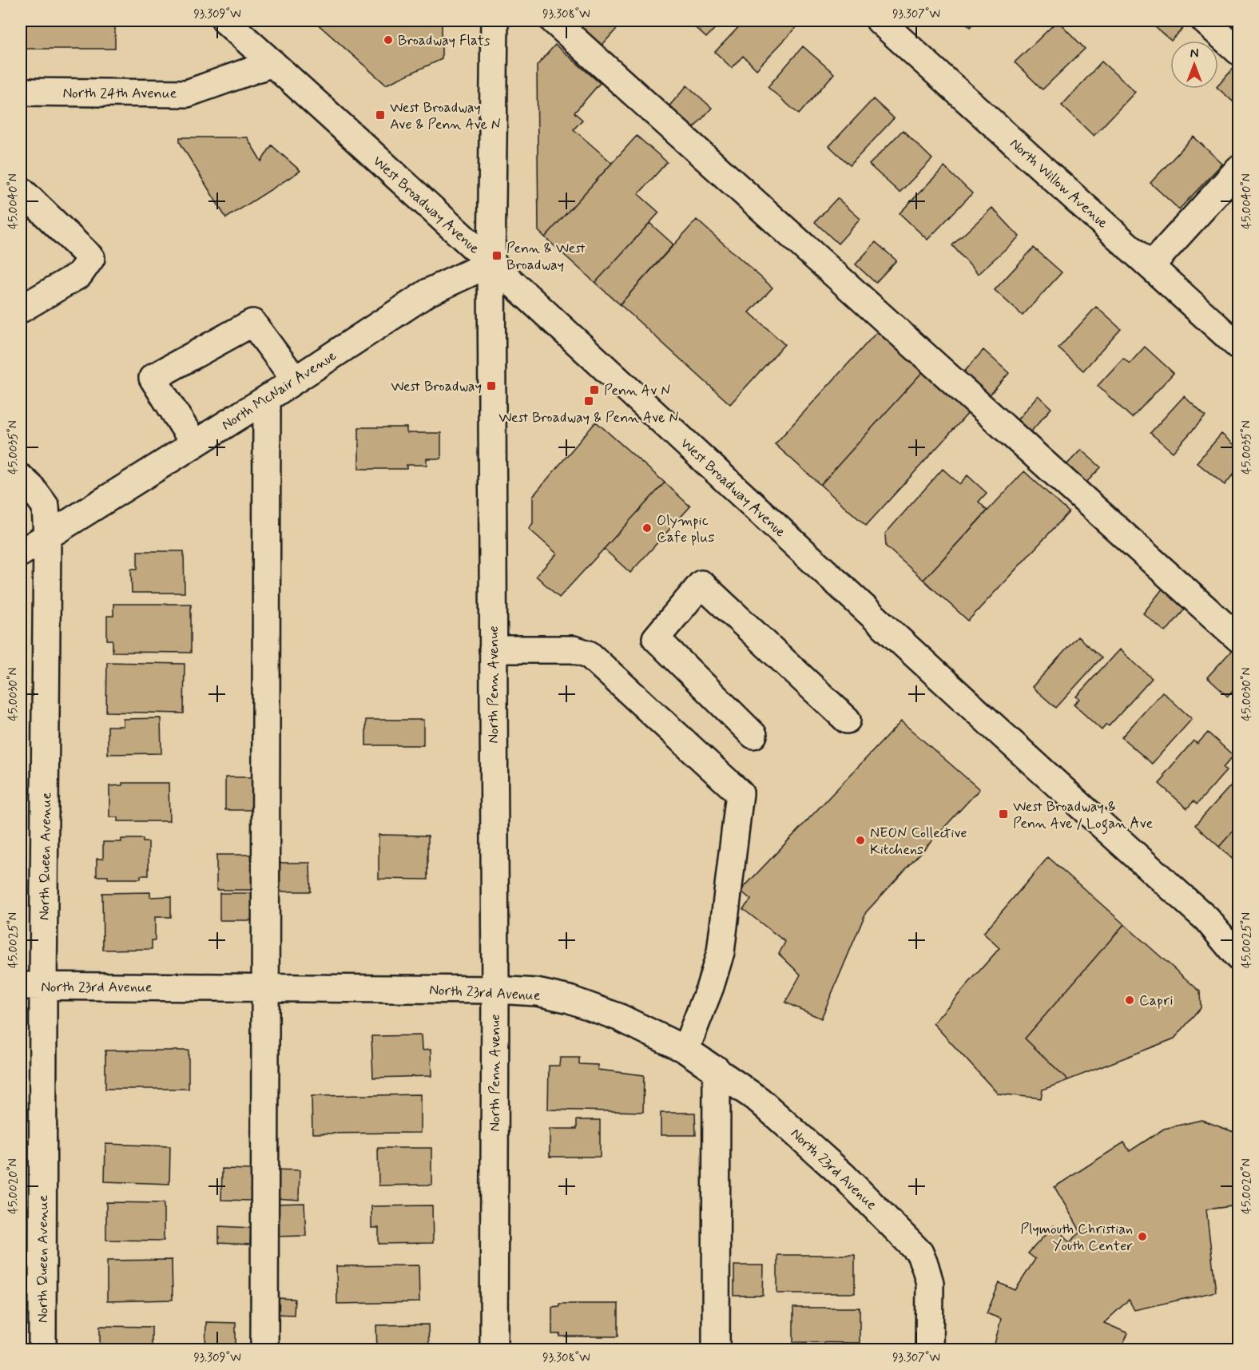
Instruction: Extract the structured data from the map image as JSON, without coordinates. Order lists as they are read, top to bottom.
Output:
{
  "streets": {
    "street": [
      "North 24th Avenue",
      "North Willow Avenue",
      "West Broadway Avenue",
      "North McNair Avenue",
      "North Penn Avenue",
      "North Queen Avenue",
      "North 23rd Avenue"
    ]
  },
  "crossings": [
    ["North 24th Avenue", "West Broadway Avenue"],
    ["West Broadway Avenue", "North McNair Avenue"],
    ["West Broadway Avenue", "North Penn Avenue"],
    ["North McNair Avenue", "North Penn Avenue"],
    ["North McNair Avenue", "North Queen Avenue"],
    ["North Penn Avenue", "North 23rd Avenue"],
    ["North Queen Avenue", "North 23rd Avenue"]
  ],
  "places": {
    "other": [
      "Broadway Flats",
      "Olympic Cafe plus",
      "NEON Collective Kitchens",
      "Capri",
      "Plymouth Christian Youth Center"
    ],
    "transit": [
      "West Broadway Ave & Penn Ave N",
      "Penn & West Broadway",
      "West Broadway",
      "Penn Av N",
      "West Broadway & Penn Ave N",
      "West Broadway & Penn Ave / Logan Ave"
    ]
  },
  "north": "top",
  "coordinates": [
    "93.309°W",
    "93.308°W",
    "93.307°W",
    "45.0040°N",
    "45.0035°N",
    "45.0030°N",
    "45.0025°N",
    "45.0020°N"
  ]
}
